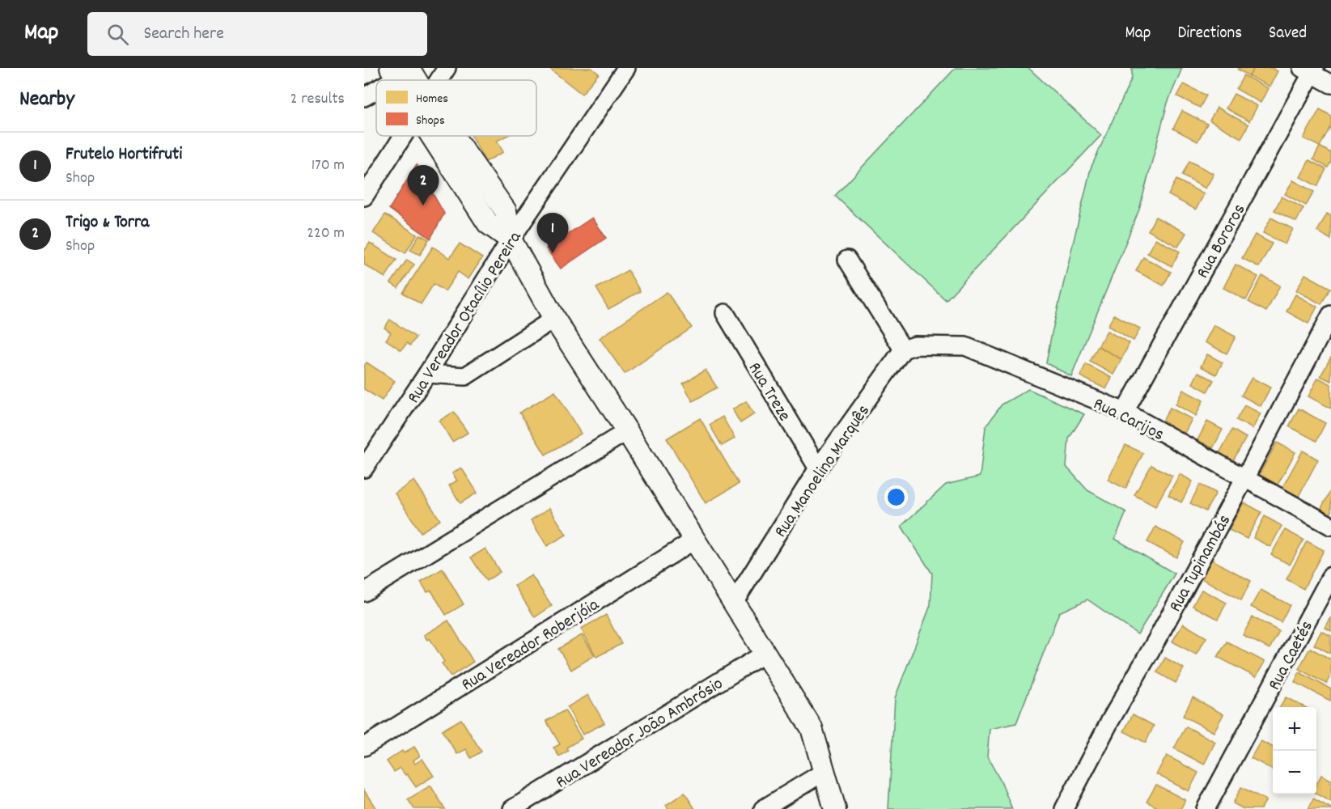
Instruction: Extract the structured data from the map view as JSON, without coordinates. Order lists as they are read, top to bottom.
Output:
{
  "streets": {
    "street": [
      "Rua Bororos",
      "Rua Vereador Otacílio Pereira",
      "Rua Treze",
      "Rua Carijos",
      "Rua Manoelino Marquês",
      "Rua Tupinambás",
      "Rua Vereador Roberjóia",
      "Rua Caetés",
      "Rua Vereador João Ambrósio"
    ]
  },
  "crossings": [
    ["Rua Bororos", "Rua Carijos"],
    ["Rua Treze", "Rua Manoelino Marquês"],
    ["Rua Carijos", "Rua Manoelino Marquês"],
    ["Rua Carijos", "Rua Tupinambás"]
  ],
  "legend": ["Homes", "Shops"],
  "page": {
    "header": "Map",
    "search": "Search here",
    "nav": ["Map", "Directions", "Saved"],
    "heading": ["Nearby", "2 results"],
    "list": [
      {
        "mark": "1",
        "name": "Frutelo Hortifruti",
        "note": "Shop",
        "value": "170 m"
      },
      {
        "mark": "2",
        "name": "Trigo & Torra",
        "note": "Shop",
        "value": "220 m"
      }
    ],
    "pins": ["2", "1"],
    "map_buttons": ["+", "−"]
  }
}
